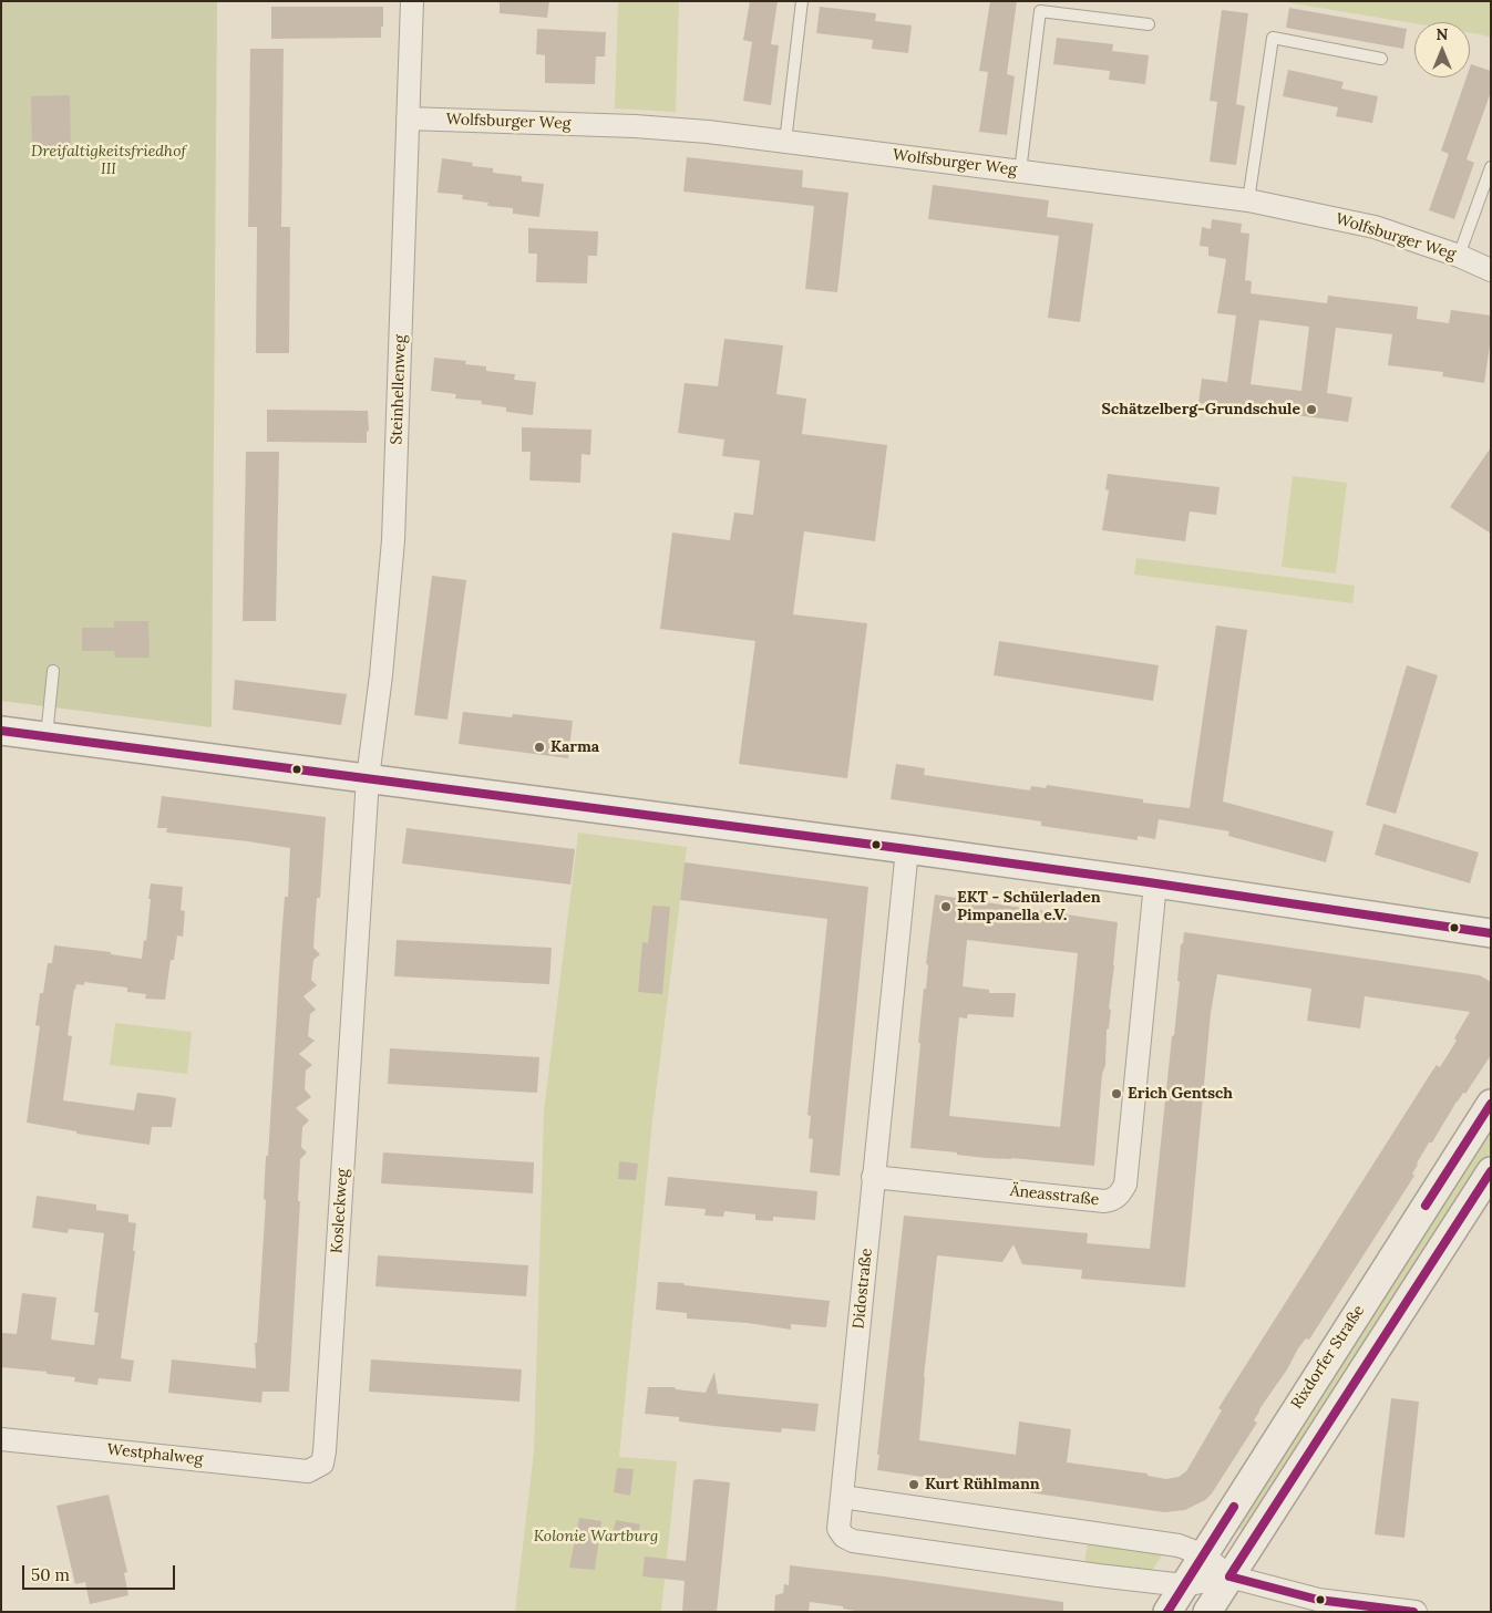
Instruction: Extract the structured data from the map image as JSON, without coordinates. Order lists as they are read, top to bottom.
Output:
{
  "streets": {
    "street": [
      "Wolfsburger Weg",
      "Steinhellenweg",
      "Äneasstraße",
      "Kosleckweg",
      "Didostraße",
      "Rixdorfer Straße",
      "Westphalweg"
    ]
  },
  "crossings": [
    ["Wolfsburger Weg", "Steinhellenweg"],
    ["Steinhellenweg", "Kosleckweg"],
    ["Äneasstraße", "Didostraße"],
    ["Kosleckweg", "Westphalweg"],
    ["Didostraße", "Rixdorfer Straße"]
  ],
  "parks": ["Dreifaltigkeitsfriedhof III", "Kolonie Wartburg"],
  "places": [
    "Schätzelberg-Grundschule",
    "Karma",
    "EKT - Schülerladen Pimpanella e.V.",
    "Erich Gentsch",
    "Kurt Rühlmann"
  ],
  "scale_bar": "50 m",
  "north": "top"
}
